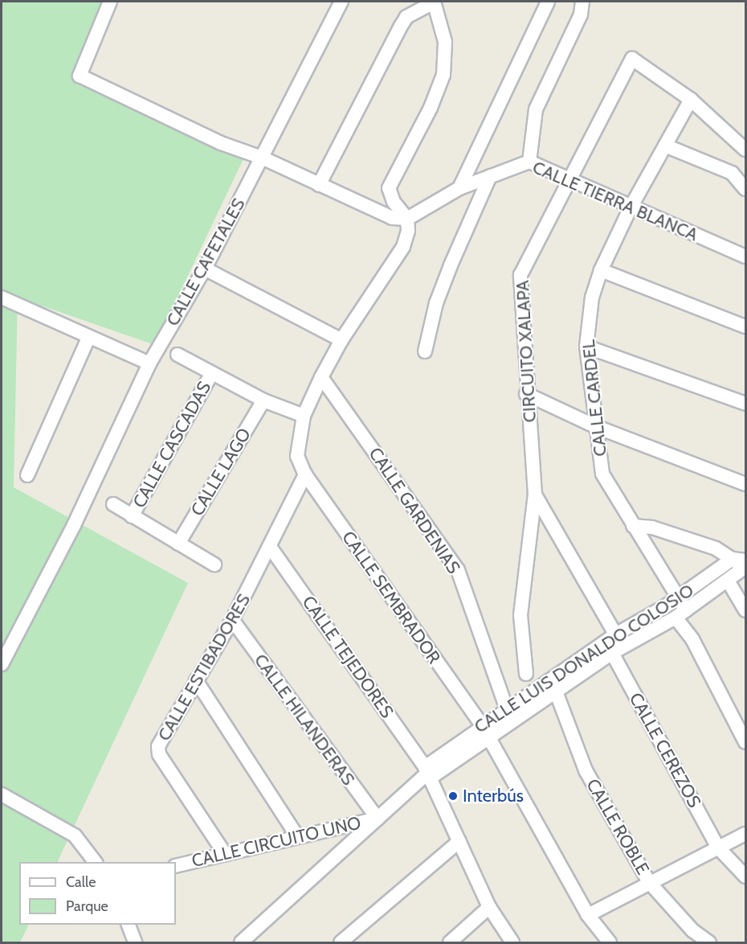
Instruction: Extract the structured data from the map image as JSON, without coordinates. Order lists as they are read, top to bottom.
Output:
{
  "streets": {
    "street": [
      "CALLE TIERRA BLANCA",
      "CALLE CAFETALES",
      "CIRCUITO XALAPA",
      "CALLE CARDEL",
      "CALLE CASCADAS",
      "CALLE LAGO",
      "CALLE GARDENIAS",
      "CALLE SEMBRADOR",
      "CALLE TEJEDORES",
      "CALLE LUIS DONALDO COLOSIO",
      "CALLE ESTIBADORES",
      "CALLE HILANDERAS",
      "CALLE CEREZOS",
      "CALLE ROBLE",
      "CALLE CIRCUITO UNO"
    ]
  },
  "crossings": [
    ["CALLE TIERRA BLANCA", "CIRCUITO XALAPA"],
    ["CALLE TIERRA BLANCA", "CALLE CARDEL"],
    ["CIRCUITO XALAPA", "CALLE CARDEL"],
    ["CIRCUITO XALAPA", "CALLE LUIS DONALDO COLOSIO"],
    ["CIRCUITO XALAPA", "CALLE CEREZOS"],
    ["CALLE CARDEL", "CALLE LUIS DONALDO COLOSIO"],
    ["CALLE GARDENIAS", "CALLE LUIS DONALDO COLOSIO"],
    ["CALLE SEMBRADOR", "CALLE LUIS DONALDO COLOSIO"],
    ["CALLE SEMBRADOR", "CALLE ESTIBADORES"],
    ["CALLE TEJEDORES", "CALLE LUIS DONALDO COLOSIO"],
    ["CALLE TEJEDORES", "CALLE ESTIBADORES"],
    ["CALLE LUIS DONALDO COLOSIO", "CALLE HILANDERAS"],
    ["CALLE LUIS DONALDO COLOSIO", "CALLE CEREZOS"],
    ["CALLE LUIS DONALDO COLOSIO", "CALLE ROBLE"],
    ["CALLE LUIS DONALDO COLOSIO", "CALLE CIRCUITO UNO"],
    ["CALLE ESTIBADORES", "CALLE HILANDERAS"],
    ["CALLE ESTIBADORES", "CALLE CIRCUITO UNO"],
    ["CALLE HILANDERAS", "CALLE CIRCUITO UNO"]
  ],
  "places": ["Interbús"],
  "legend": ["Calle", "Parque"]
}
